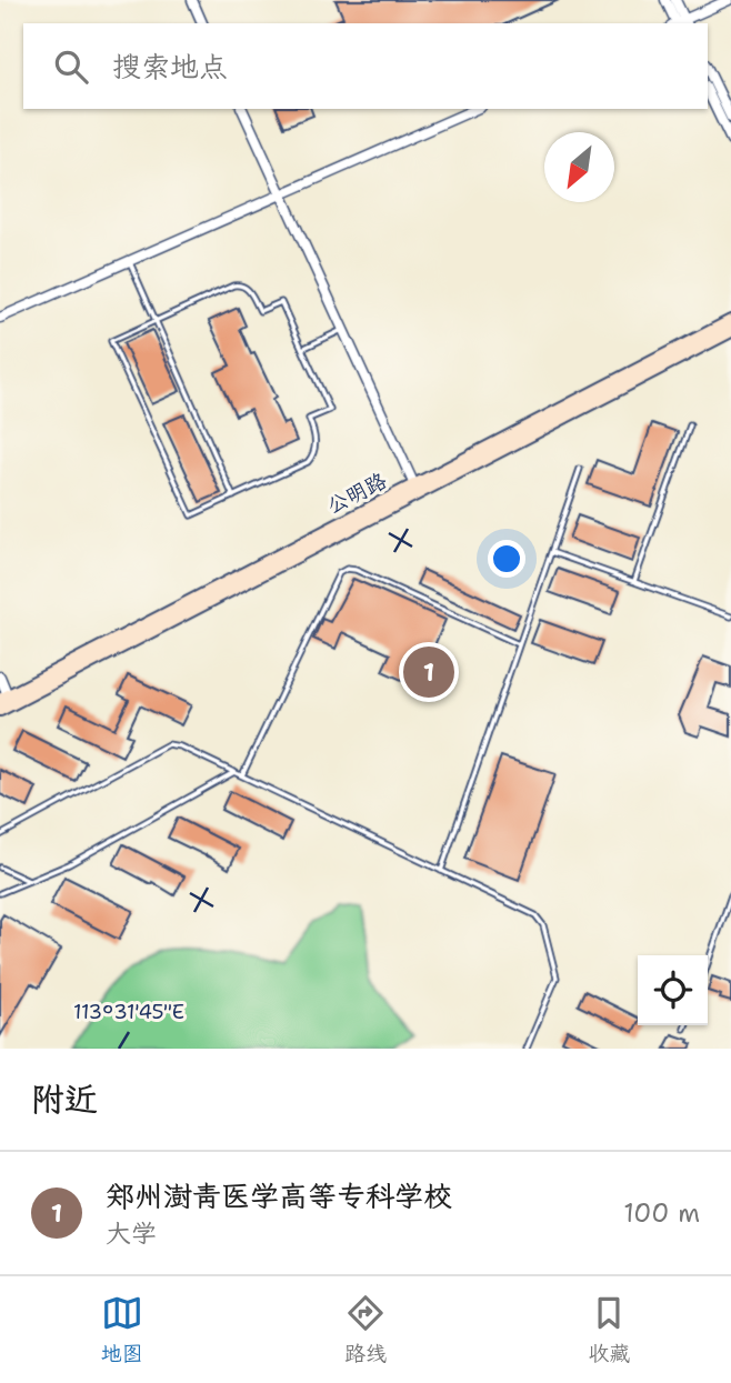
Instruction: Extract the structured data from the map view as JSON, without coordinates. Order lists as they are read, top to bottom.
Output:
{
  "streets": {
    "street": ["公明路"]
  },
  "north": "bottom left",
  "page": {
    "search": "搜索地点",
    "pins": "1",
    "heading": "附近",
    "list": [
      {
        "mark": "1",
        "name": "郑州澍青医学高等专科学校",
        "note": "大学",
        "value": "100 m"
      }
    ],
    "nav": ["地图", "路线", "收藏"]
  },
  "coordinates": ["113°31'45\"E"]
}
